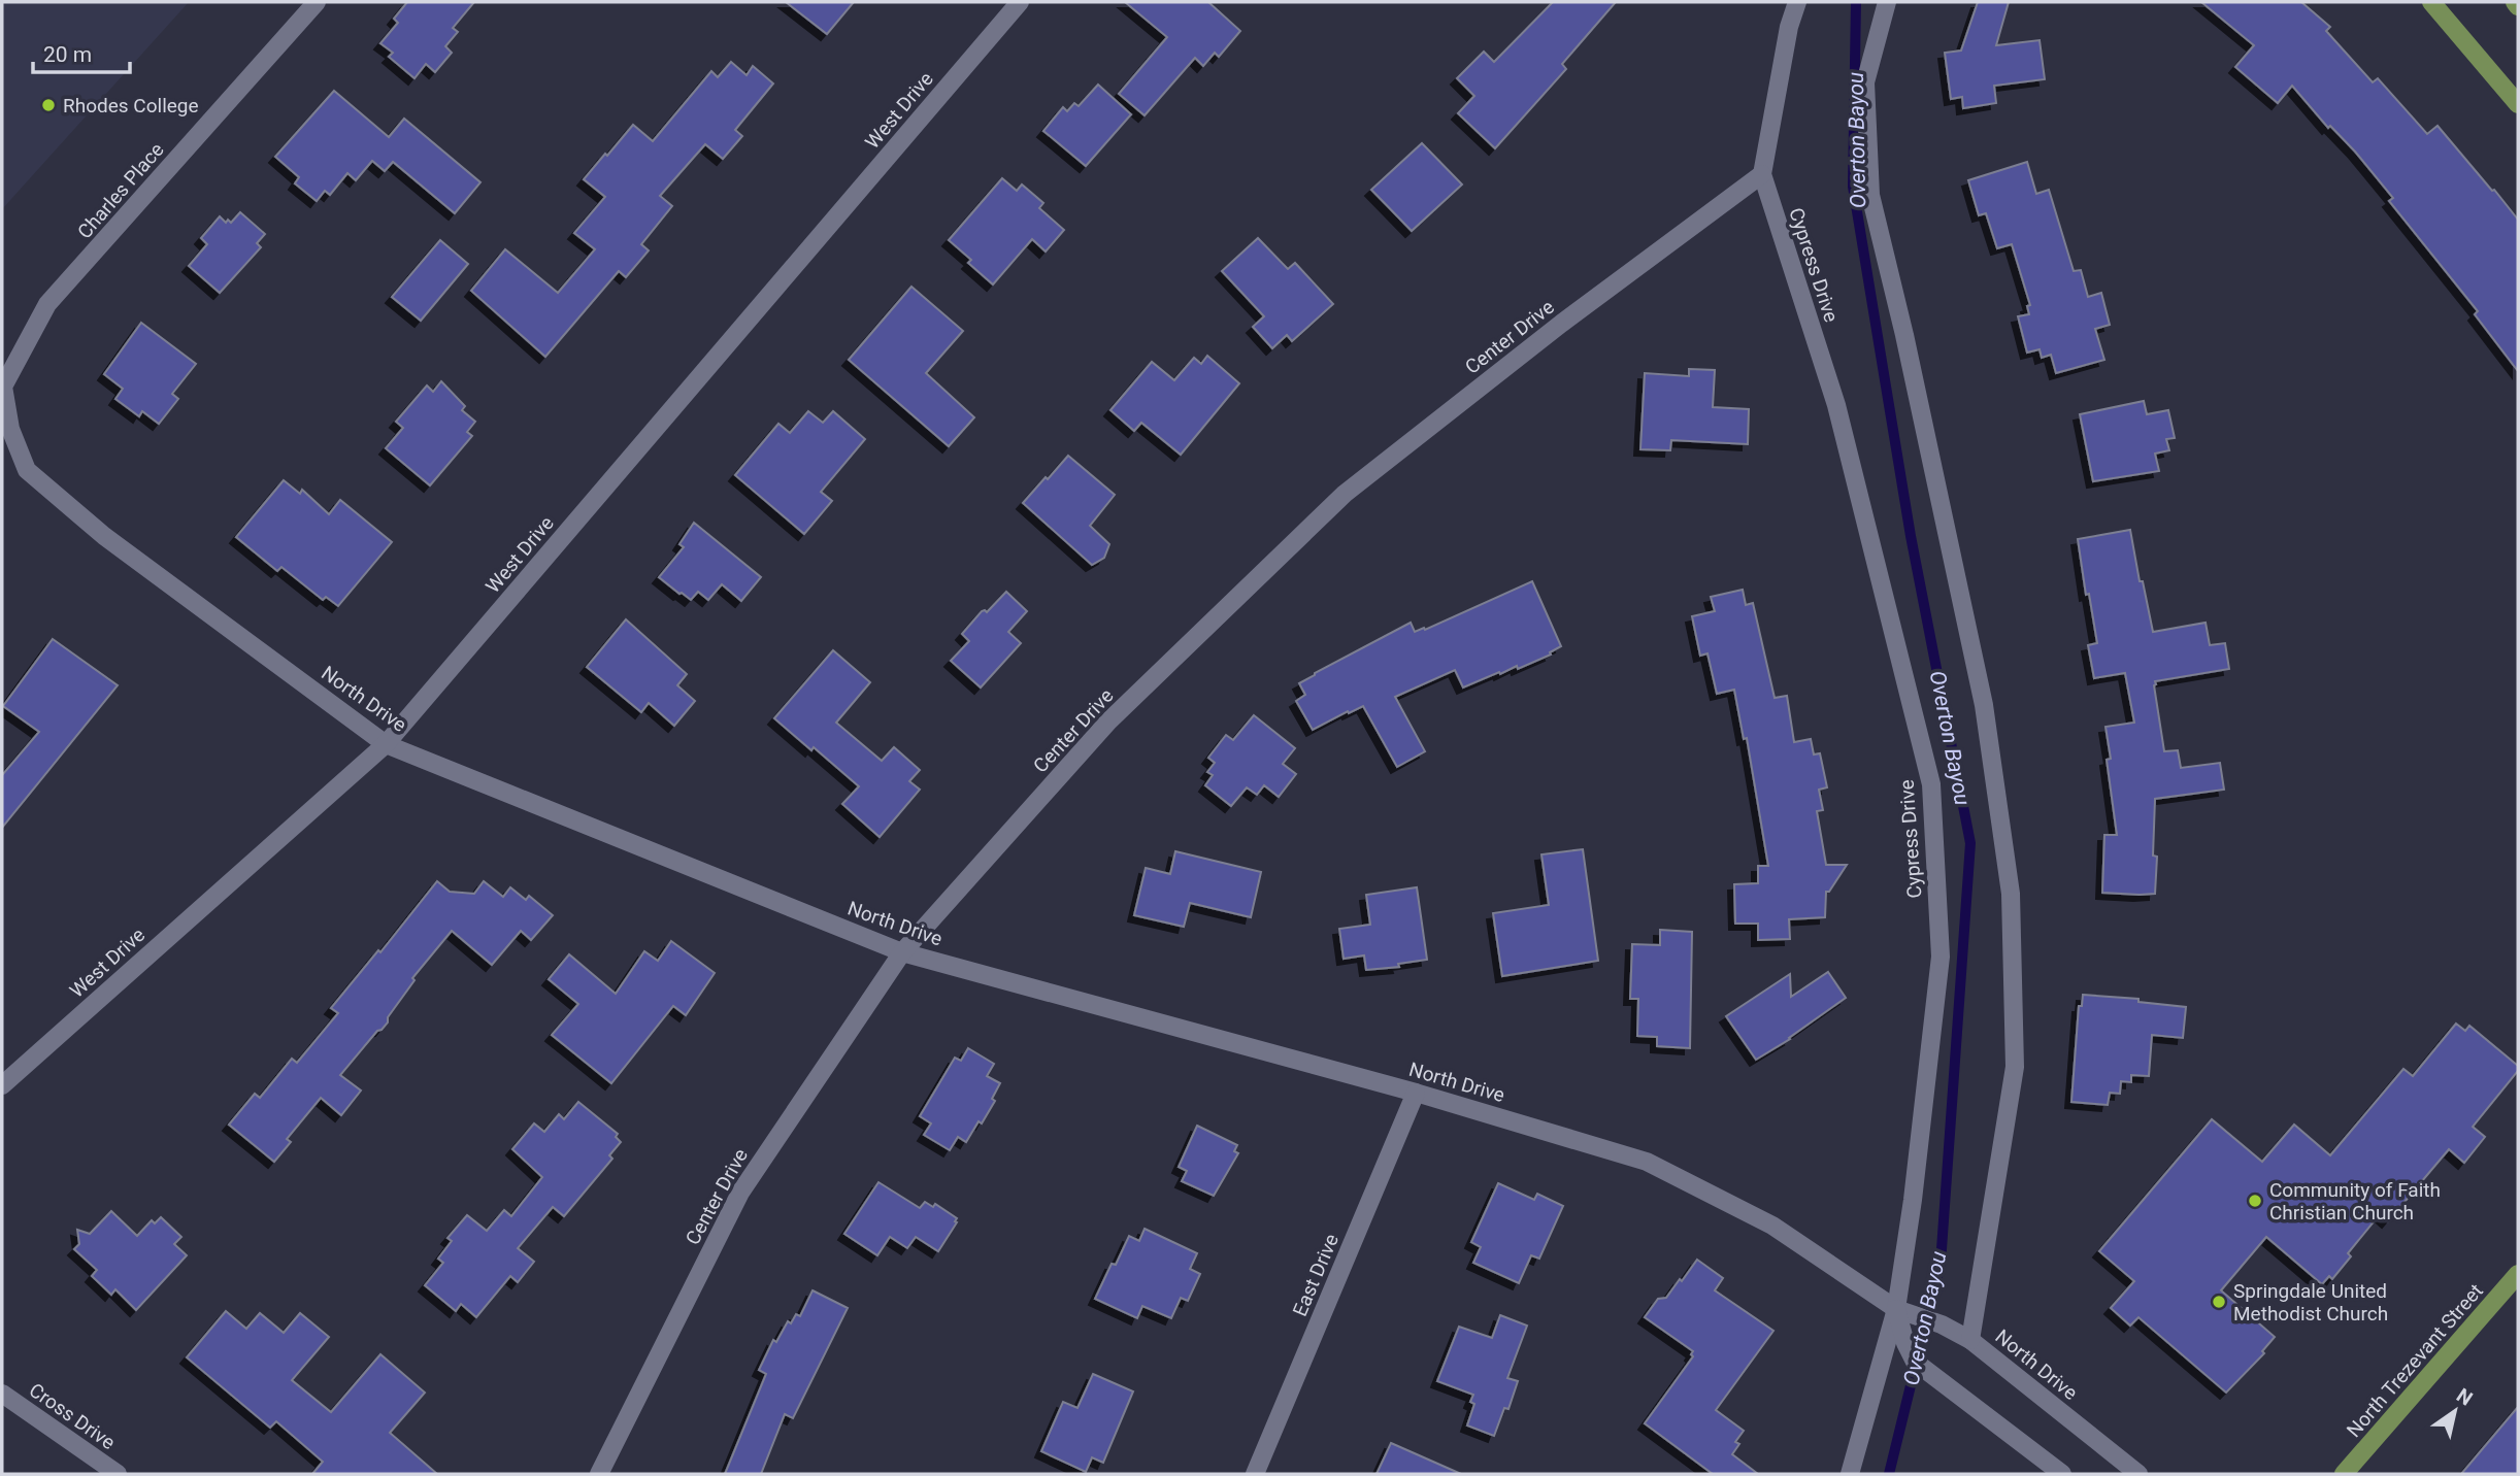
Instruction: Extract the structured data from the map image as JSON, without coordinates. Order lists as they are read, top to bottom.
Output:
{
  "streets": {
    "main road": ["North Trezevant Street"],
    "street": [
      "West Drive",
      "Charles Place",
      "Cypress Drive",
      "Center Drive",
      "North Drive",
      "East Drive",
      "Cross Drive"
    ]
  },
  "crossings": [
    ["West Drive", "North Drive"],
    ["Charles Place", "North Drive"],
    ["Cypress Drive", "Center Drive"],
    ["Cypress Drive", "North Drive"],
    ["Center Drive", "North Drive"],
    ["North Drive", "East Drive"]
  ],
  "water": ["Overton Bayou"],
  "places": ["Rhodes College", "Community of Faith Christian Church", "Springdale United Methodist Church"],
  "scale_bar": "20 m",
  "north": "top right"
}
